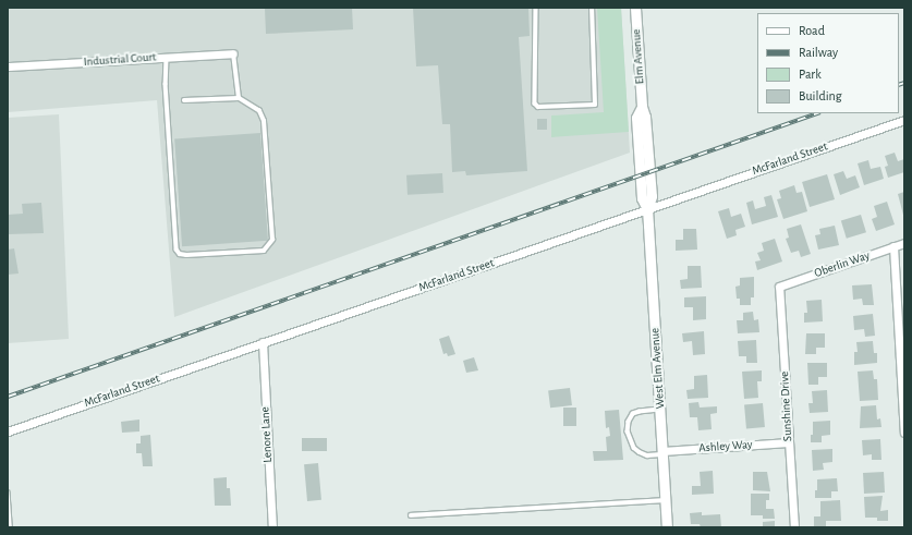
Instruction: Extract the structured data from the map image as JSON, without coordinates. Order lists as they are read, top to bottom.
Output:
{
  "streets": {
    "street": [
      "Elm Avenue",
      "Industrial Court",
      "McFarland Street",
      "Oberlin Way",
      "West Elm Avenue",
      "Sunshine Drive",
      "Lenore Lane",
      "Ashley Way"
    ]
  },
  "crossings": [
    ["Elm Avenue", "West Elm Avenue"],
    ["McFarland Street", "West Elm Avenue"],
    ["McFarland Street", "Lenore Lane"],
    ["Oberlin Way", "Sunshine Drive"],
    ["West Elm Avenue", "Ashley Way"],
    ["Sunshine Drive", "Ashley Way"]
  ],
  "legend": [
    "Road",
    "Railway",
    "Park",
    "Building"
  ]
}
